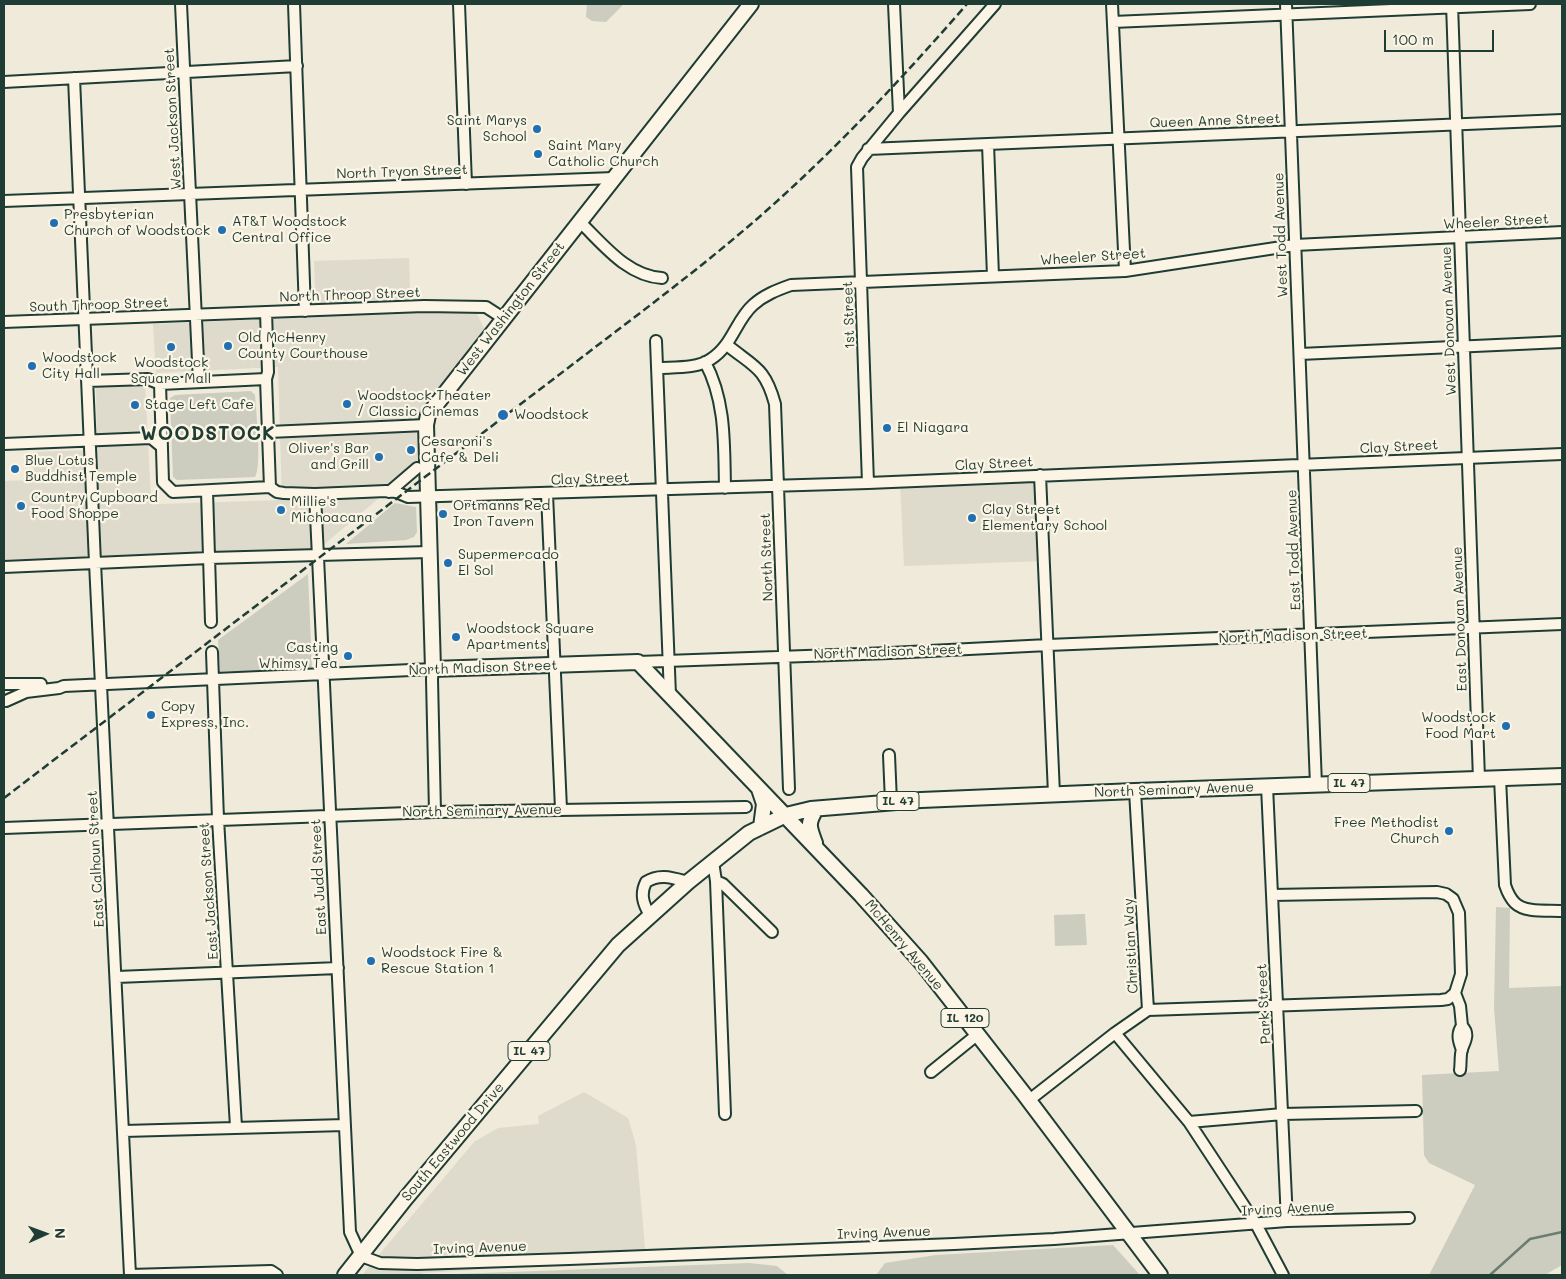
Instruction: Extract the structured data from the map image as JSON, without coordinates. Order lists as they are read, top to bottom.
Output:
{
  "streets": {
    "main road": [
      "West Washington Street",
      "North Madison Street",
      "IL 47",
      "North Seminary Avenue",
      "McHenry Avenue",
      "IL 120",
      "South Eastwood Drive"
    ],
    "street": [
      "West Jackson Street",
      "Queen Anne Street",
      "North Tryon Street",
      "Wheeler Street",
      "West Todd Avenue",
      "North Throop Street",
      "South Throop Street",
      "1st Street",
      "West Donovan Avenue",
      "Clay Street",
      "East Todd Avenue",
      "North Street",
      "East Donovan Avenue",
      "East Calhoun Street",
      "East Judd Street",
      "East Jackson Street",
      "Christian Way",
      "Park Street",
      "Irving Avenue"
    ]
  },
  "crossings": [
    ["West Jackson Street", "North Tryon Street"],
    ["West Jackson Street", "North Throop Street"],
    ["West Jackson Street", "South Throop Street"],
    ["Queen Anne Street", "West Todd Avenue"],
    ["Queen Anne Street", "1st Street"],
    ["Queen Anne Street", "West Donovan Avenue"],
    ["North Tryon Street", "West Washington Street"],
    ["North Tryon Street", "East Calhoun Street"],
    ["Wheeler Street", "West Todd Avenue"],
    ["Wheeler Street", "1st Street"],
    ["Wheeler Street", "West Donovan Avenue"],
    ["Wheeler Street", "North Street"],
    ["West Todd Avenue", "Clay Street"],
    ["West Todd Avenue", "East Todd Avenue"],
    ["North Throop Street", "South Throop Street"],
    ["North Throop Street", "West Washington Street"],
    ["South Throop Street", "East Calhoun Street"],
    ["West Washington Street", "Clay Street"],
    ["West Washington Street", "North Madison Street"],
    ["1st Street", "Clay Street"],
    ["West Donovan Avenue", "Clay Street"],
    ["West Donovan Avenue", "East Donovan Avenue"],
    ["Clay Street", "East Todd Avenue"],
    ["Clay Street", "North Street"],
    ["Clay Street", "East Donovan Avenue"],
    ["Clay Street", "East Judd Street"],
    ["East Todd Avenue", "North Madison Street"],
    ["East Todd Avenue", "North Seminary Avenue"],
    ["North Street", "North Madison Street"],
    ["East Donovan Avenue", "North Madison Street"],
    ["East Donovan Avenue", "North Seminary Avenue"],
    ["North Madison Street", "East Calhoun Street"],
    ["North Madison Street", "East Judd Street"],
    ["North Madison Street", "East Jackson Street"],
    ["North Madison Street", "McHenry Avenue"],
    ["North Seminary Avenue", "East Calhoun Street"],
    ["North Seminary Avenue", "East Judd Street"],
    ["North Seminary Avenue", "East Jackson Street"],
    ["North Seminary Avenue", "McHenry Avenue"],
    ["North Seminary Avenue", "Christian Way"],
    ["North Seminary Avenue", "Park Street"],
    ["North Seminary Avenue", "South Eastwood Drive"],
    ["East Judd Street", "South Eastwood Drive"],
    ["East Judd Street", "Irving Avenue"],
    ["McHenry Avenue", "Christian Way"],
    ["McHenry Avenue", "South Eastwood Drive"],
    ["McHenry Avenue", "Irving Avenue"],
    ["Park Street", "Irving Avenue"],
    ["South Eastwood Drive", "Irving Avenue"]
  ],
  "districts": ["WOODSTOCK"],
  "places": [
    "Saint Marys School",
    "Saint Mary Catholic Church",
    "Presbyterian Church of Woodstock",
    "AT&T Woodstock Central Office",
    "Old McHenry County Courthouse",
    "Woodstock Square Mall",
    "Woodstock City Hall",
    "Woodstock Theater / Classic Cinemas",
    "Stage Left Cafe",
    "Woodstock",
    "El Niagara",
    "Cesaroni's Cafe & Deli",
    "Oliver's Bar and Grill",
    "Blue Lotus Buddhist Temple",
    "Country Cupboard Food Shoppe",
    "Millie's Michoacana",
    "Ortmanns Red Iron Tavern",
    "Clay Street Elementary School",
    "Supermercado El Sol",
    "Woodstock Square Apartments",
    "Casting Whimsy Tea",
    "Copy Express, Inc.",
    "Woodstock Food Mart",
    "Free Methodist Church",
    "Woodstock Fire & Rescue Station 1"
  ],
  "scale_bar": "100 m",
  "north": "right"
}
